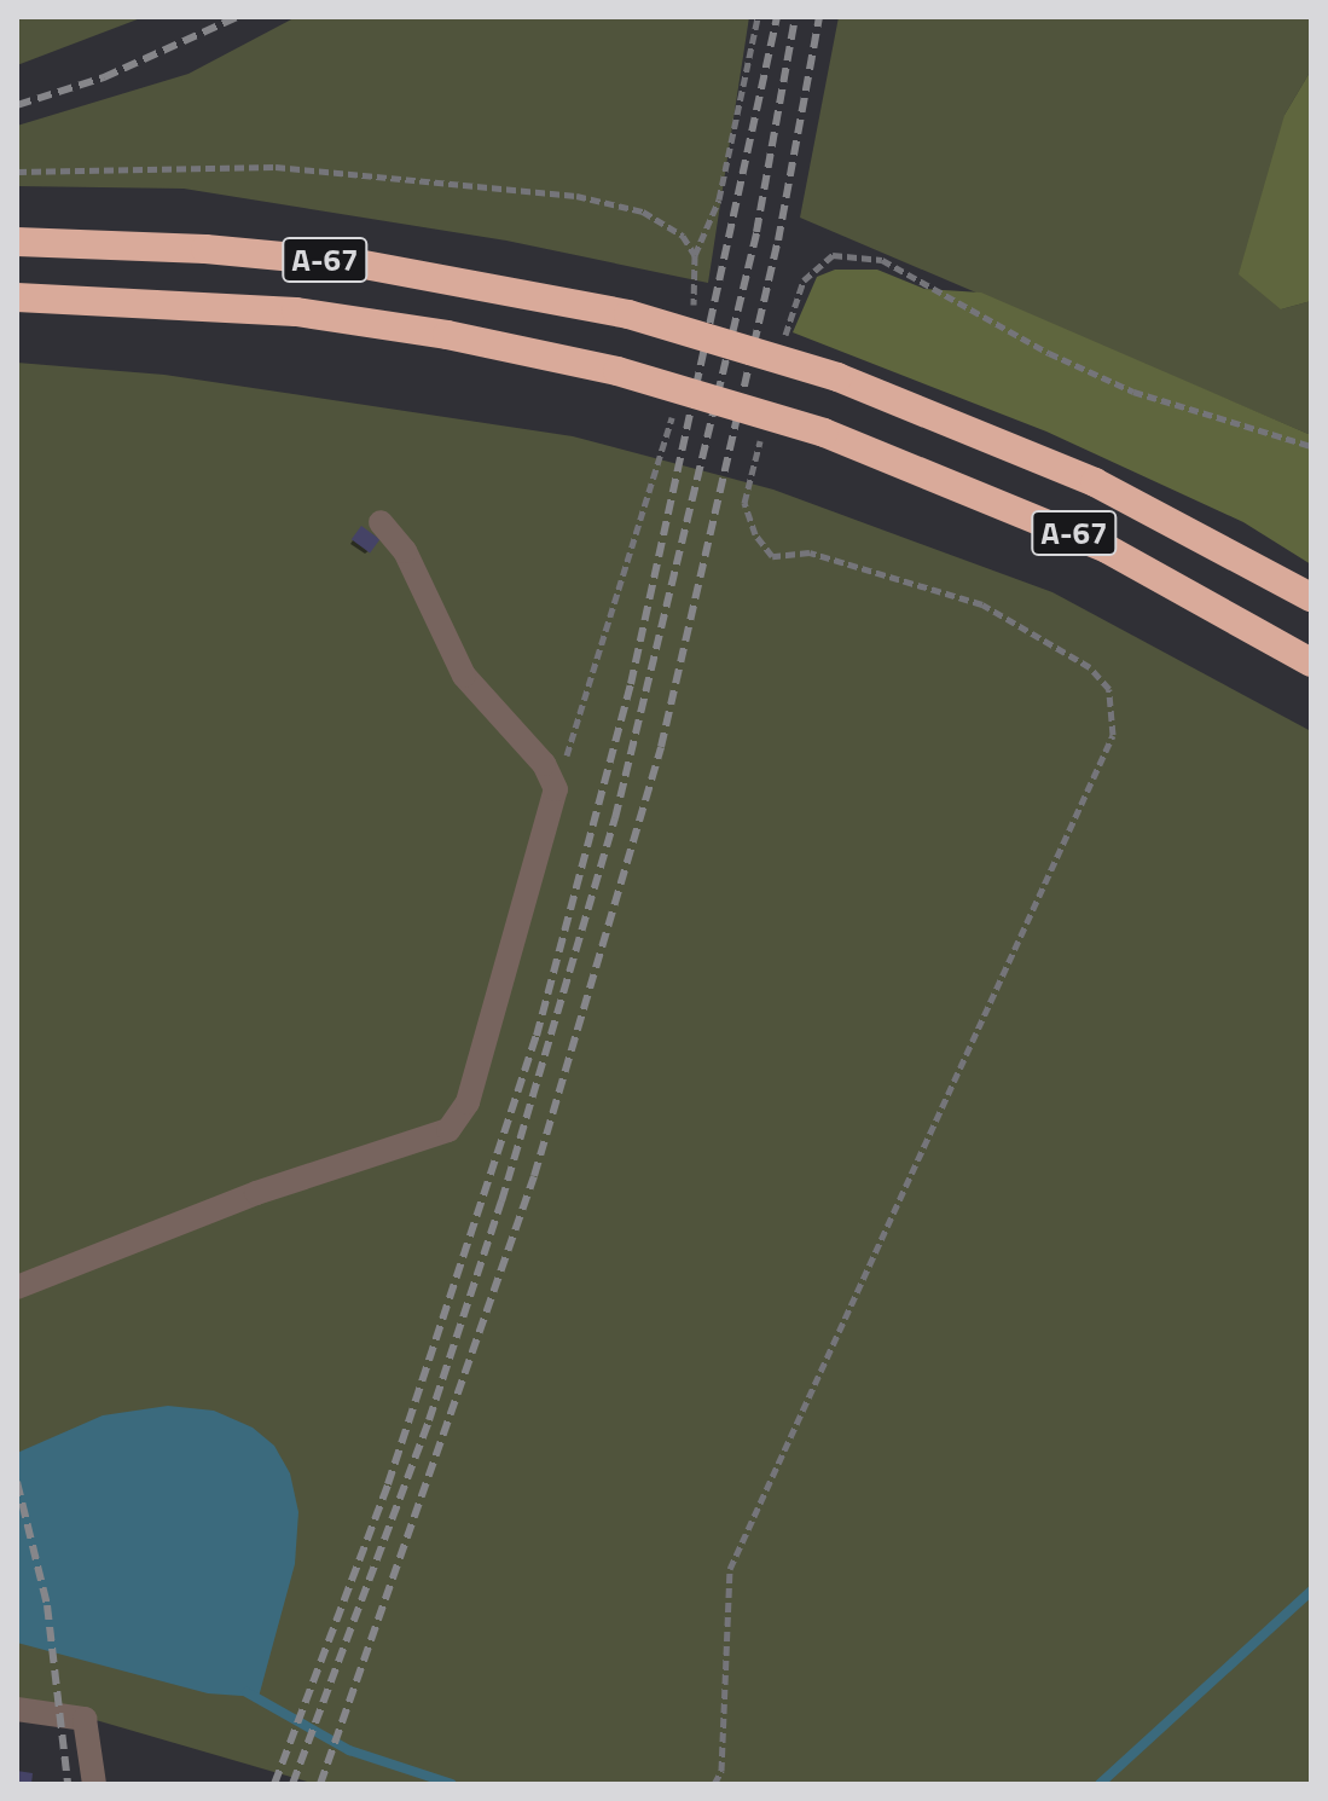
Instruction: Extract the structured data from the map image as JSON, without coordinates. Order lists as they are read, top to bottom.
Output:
{
  "streets": {
    "highway": ["A-67"]
  }
}
